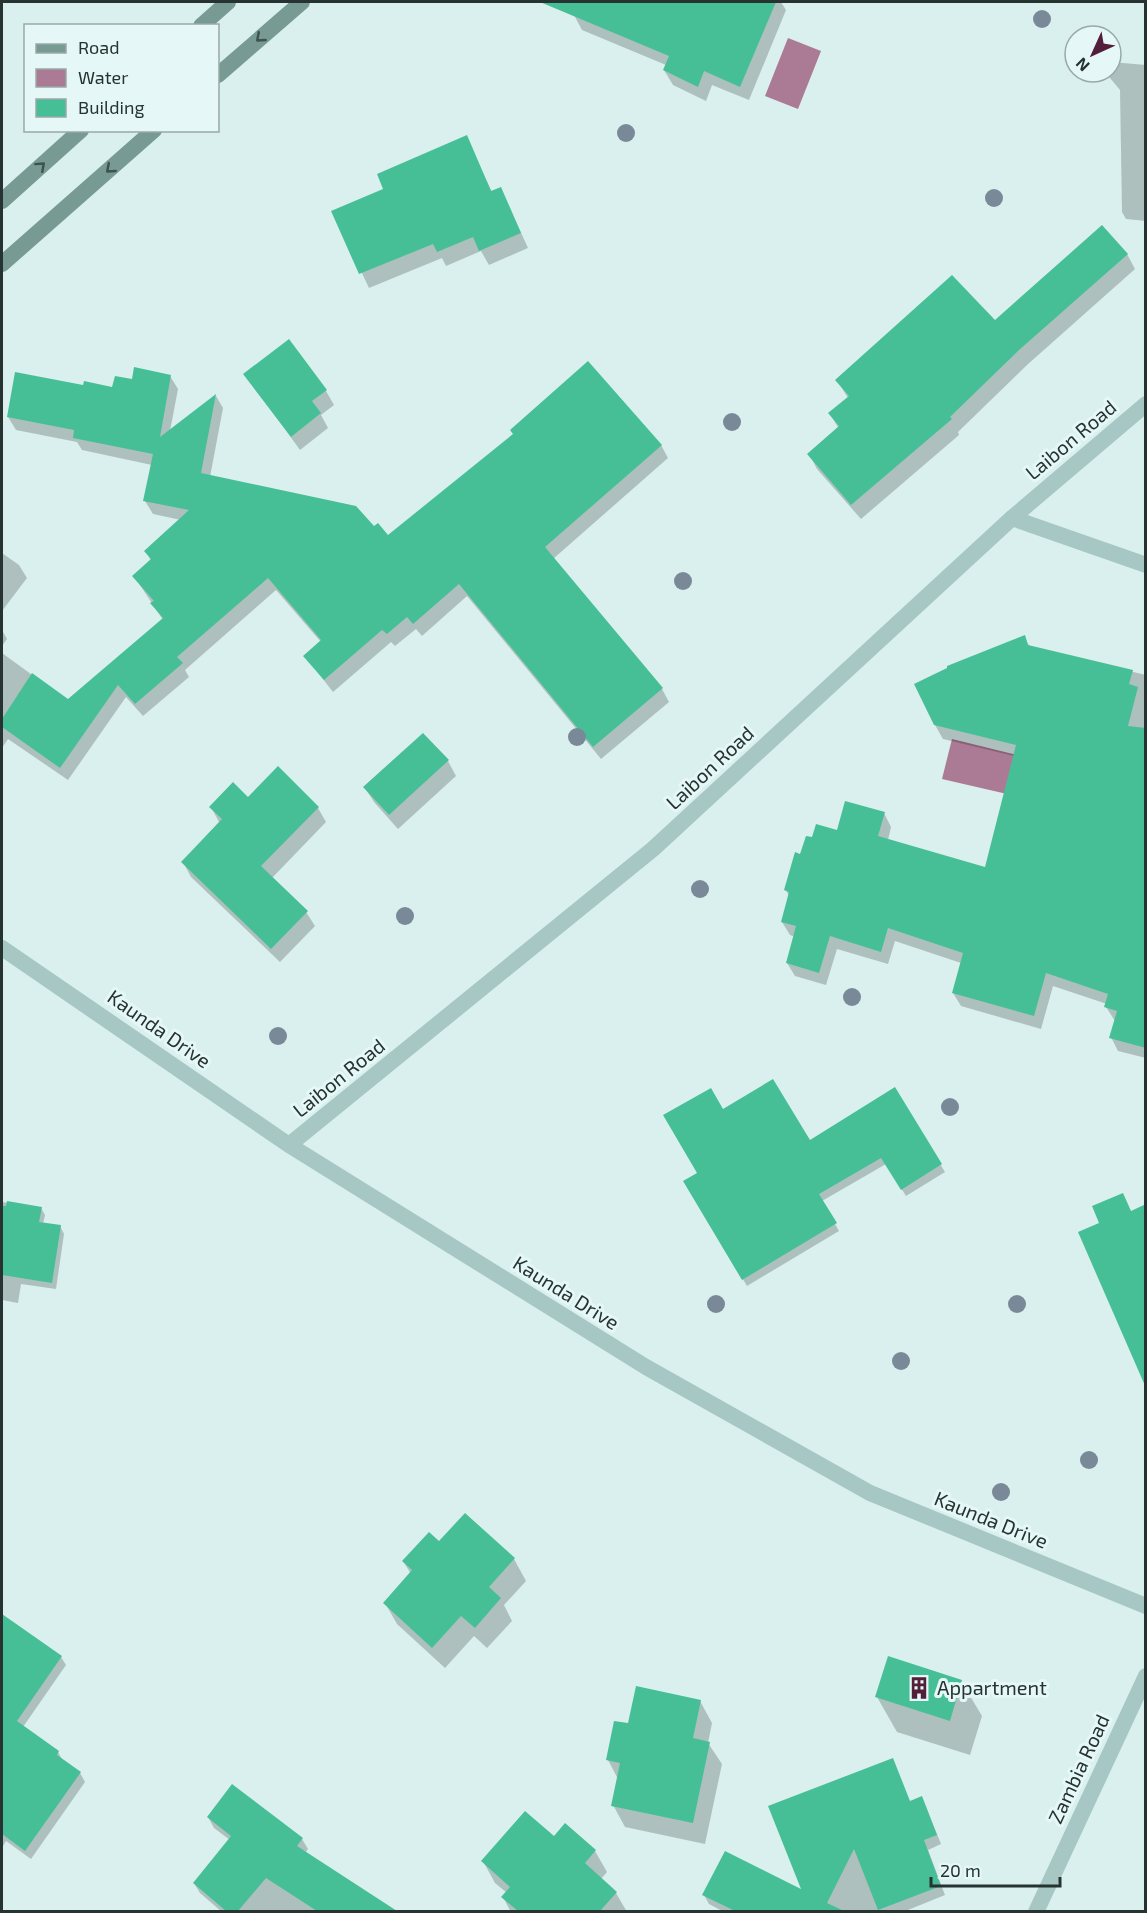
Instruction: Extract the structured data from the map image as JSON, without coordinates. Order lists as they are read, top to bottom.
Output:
{
  "streets": {
    "street": ["Laibon Road", "Kaunda Drive", "Zambia Road"]
  },
  "crossings": [
    ["Laibon Road", "Kaunda Drive"]
  ],
  "places": {
    "building": ["Appartment"]
  },
  "legend": ["Road", "Water", "Building"],
  "scale_bar": "20 m",
  "north": "bottom left"
}
